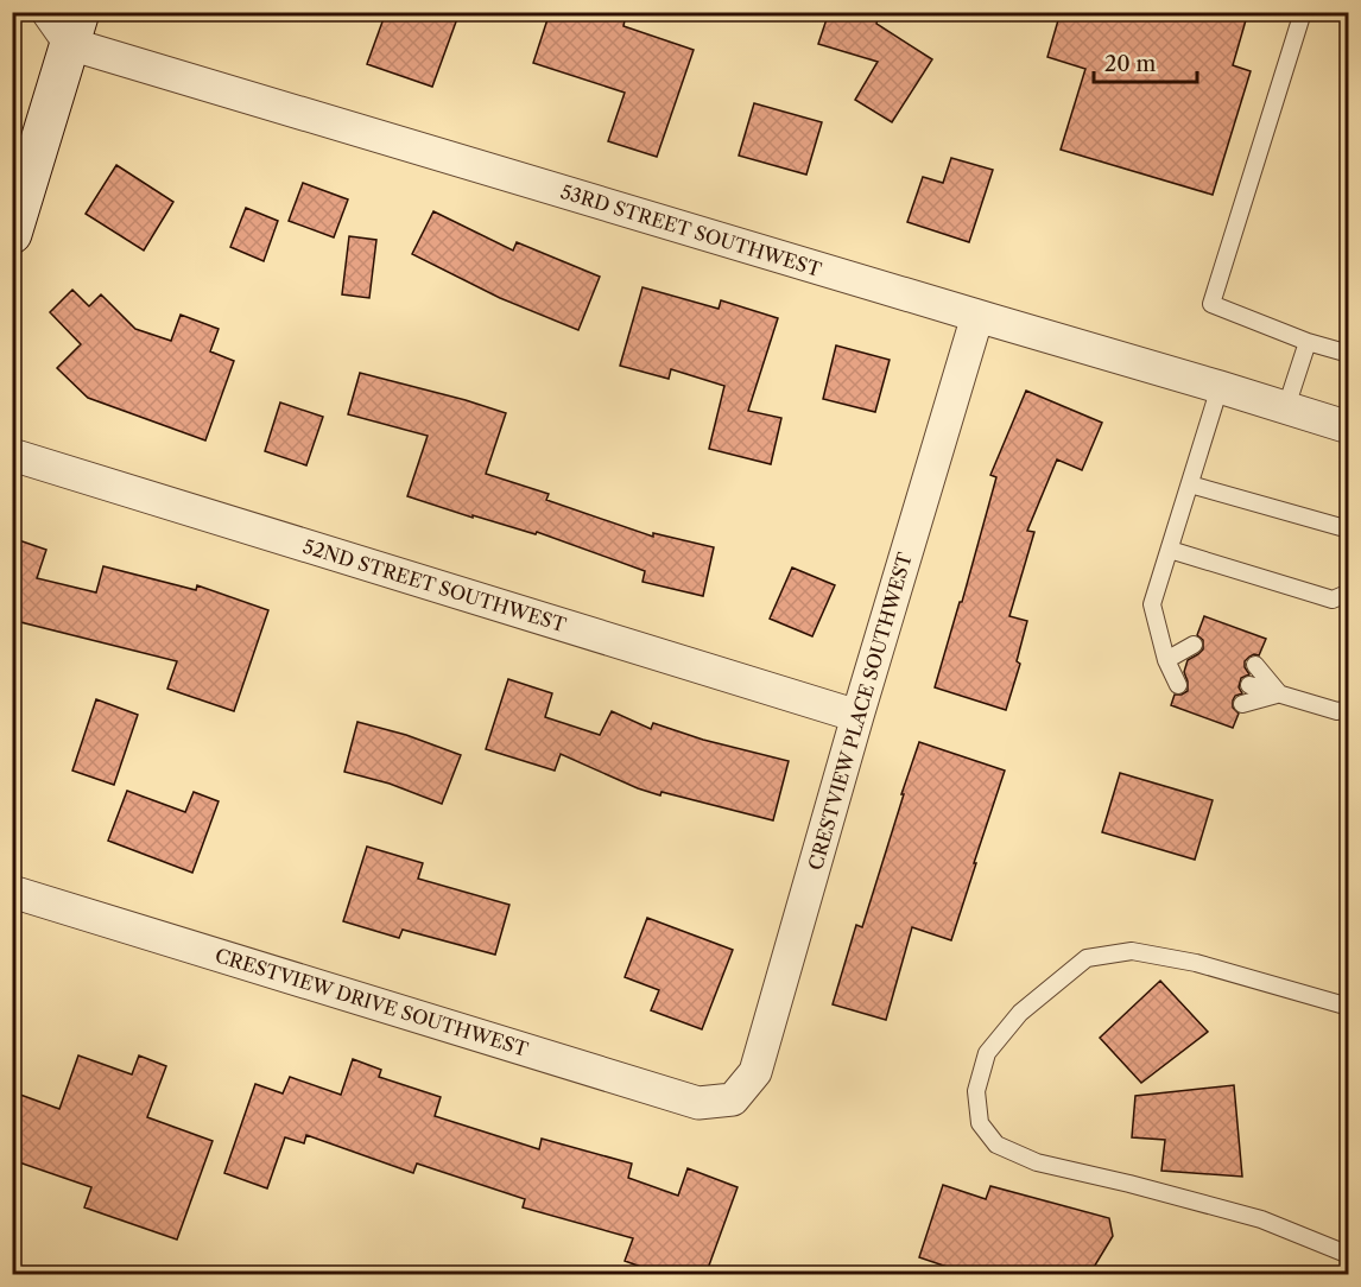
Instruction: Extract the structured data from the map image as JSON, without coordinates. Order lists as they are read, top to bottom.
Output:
{
  "streets": {
    "street": [
      "53RD STREET SOUTHWEST",
      "52ND STREET SOUTHWEST",
      "CRESTVIEW PLACE SOUTHWEST",
      "CRESTVIEW DRIVE SOUTHWEST"
    ]
  },
  "crossings": [
    ["53RD STREET SOUTHWEST", "CRESTVIEW PLACE SOUTHWEST"],
    ["52ND STREET SOUTHWEST", "CRESTVIEW PLACE SOUTHWEST"],
    ["CRESTVIEW PLACE SOUTHWEST", "CRESTVIEW DRIVE SOUTHWEST"]
  ],
  "scale_bar": "20 m"
}
